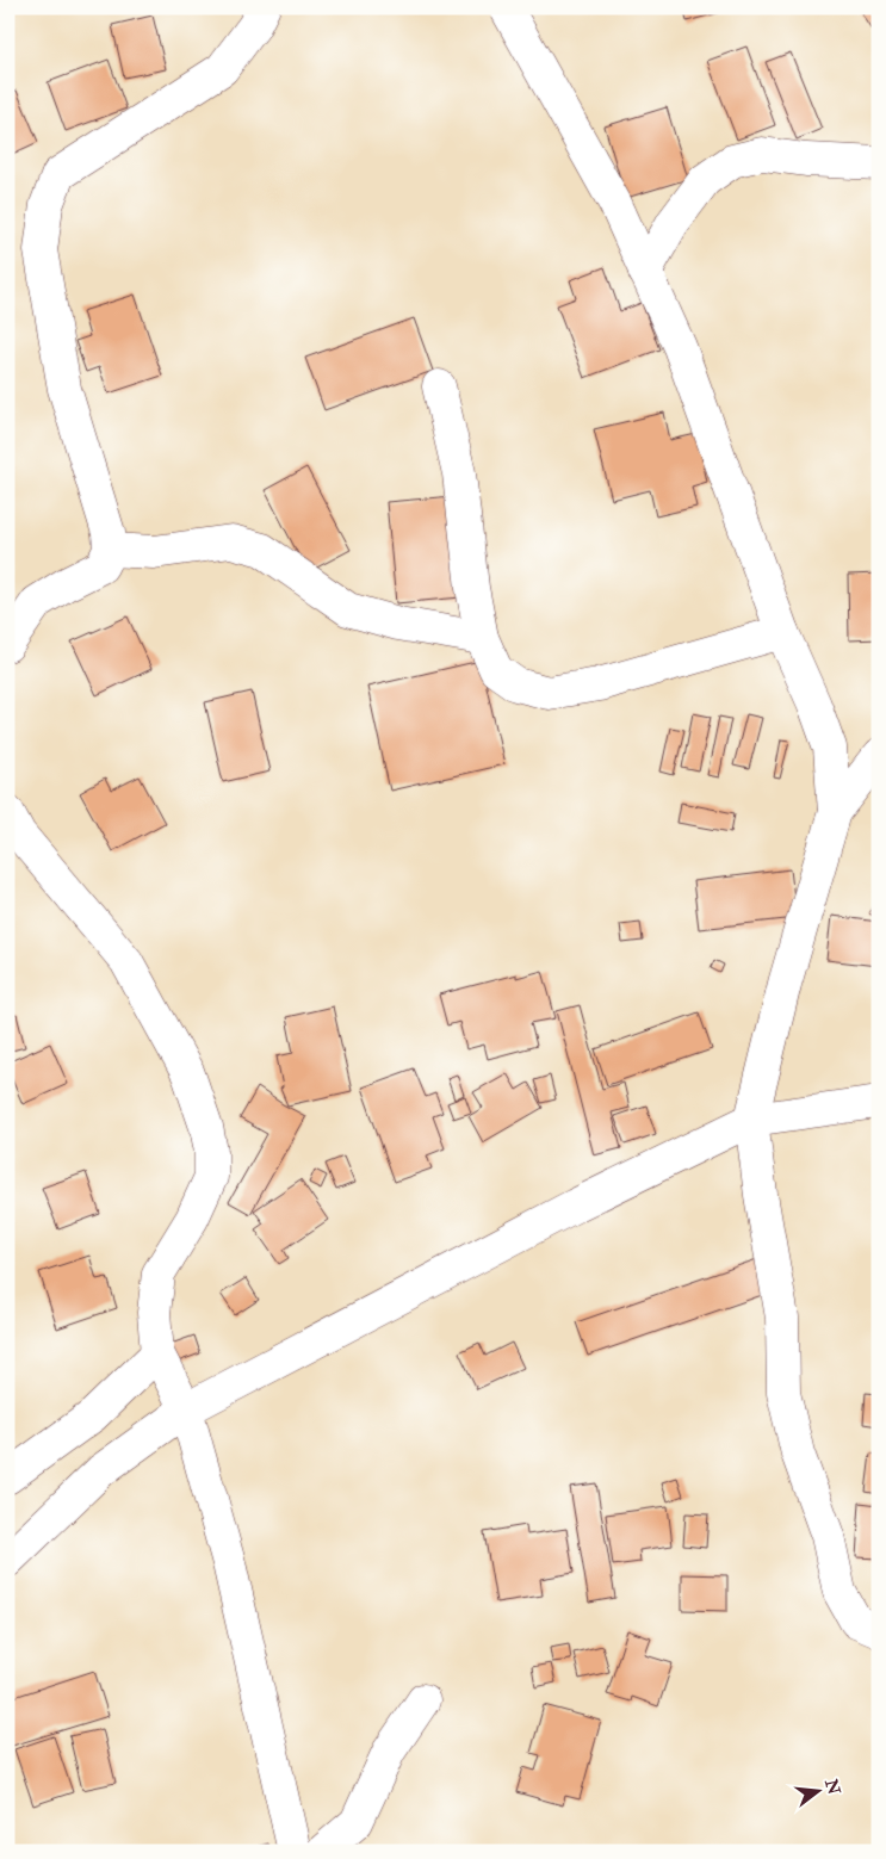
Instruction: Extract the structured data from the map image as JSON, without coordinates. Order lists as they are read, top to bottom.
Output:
{
  "north": "right"
}
